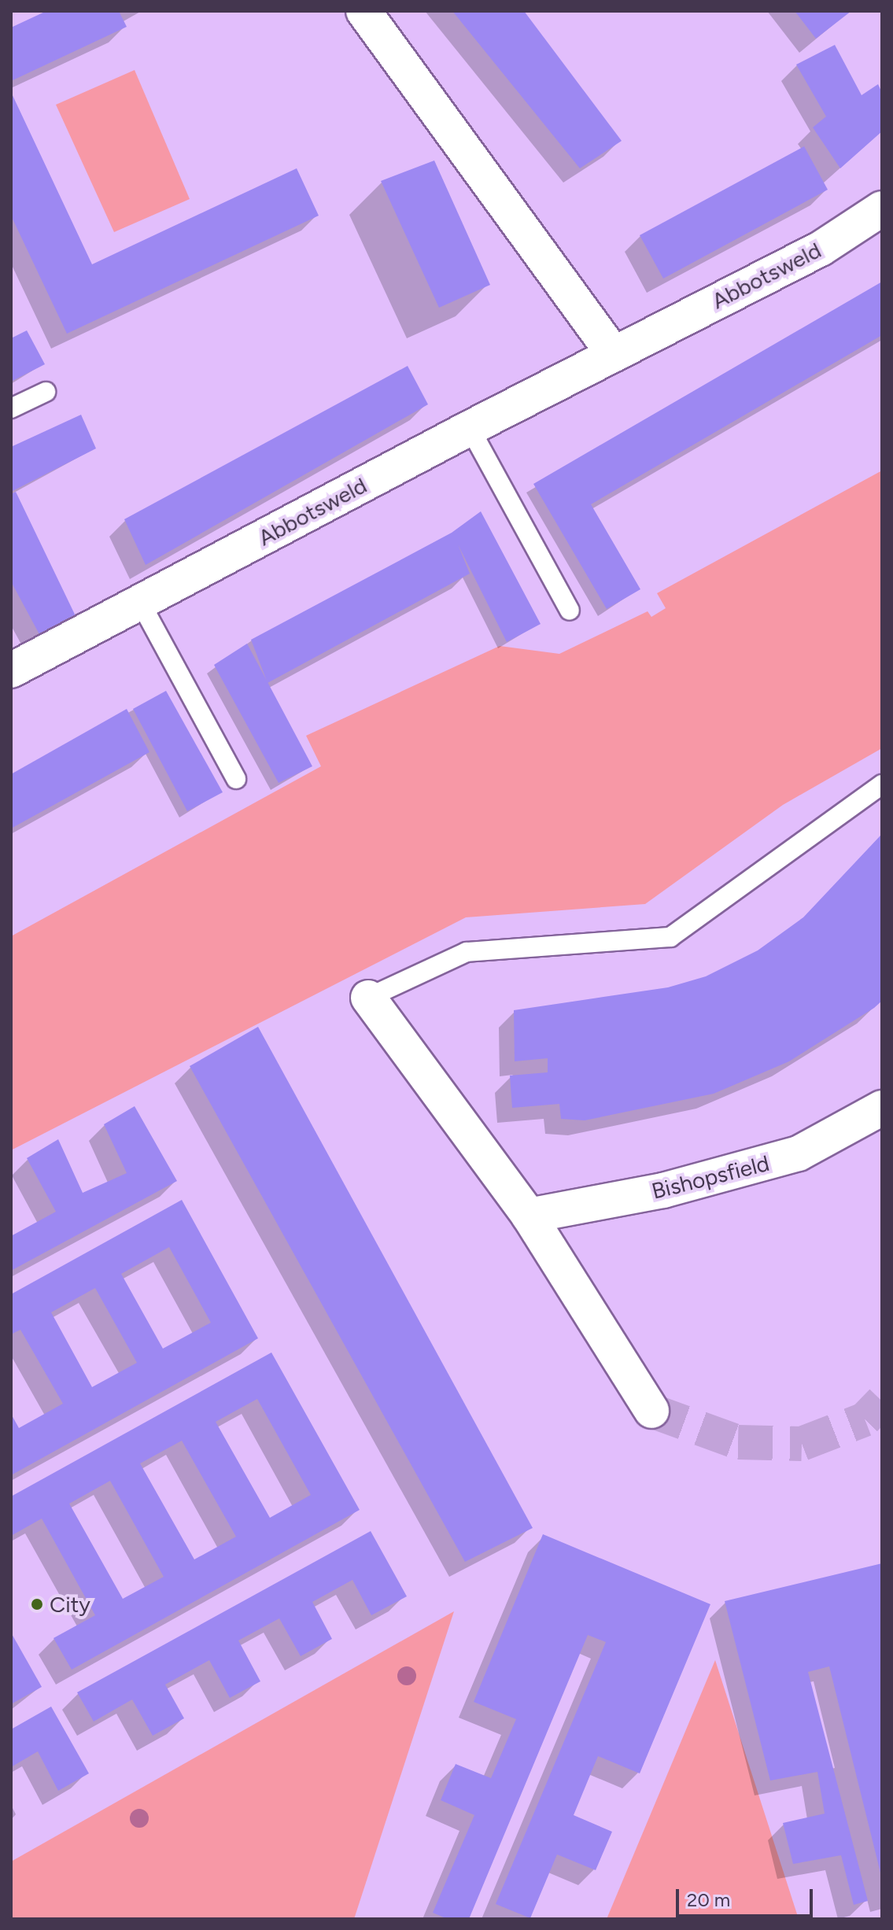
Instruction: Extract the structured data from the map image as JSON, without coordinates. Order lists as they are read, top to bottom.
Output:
{
  "streets": {
    "street": ["Abbotsweld", "Bishopsfield"]
  },
  "places": ["City"],
  "scale_bar": "20 m"
}
